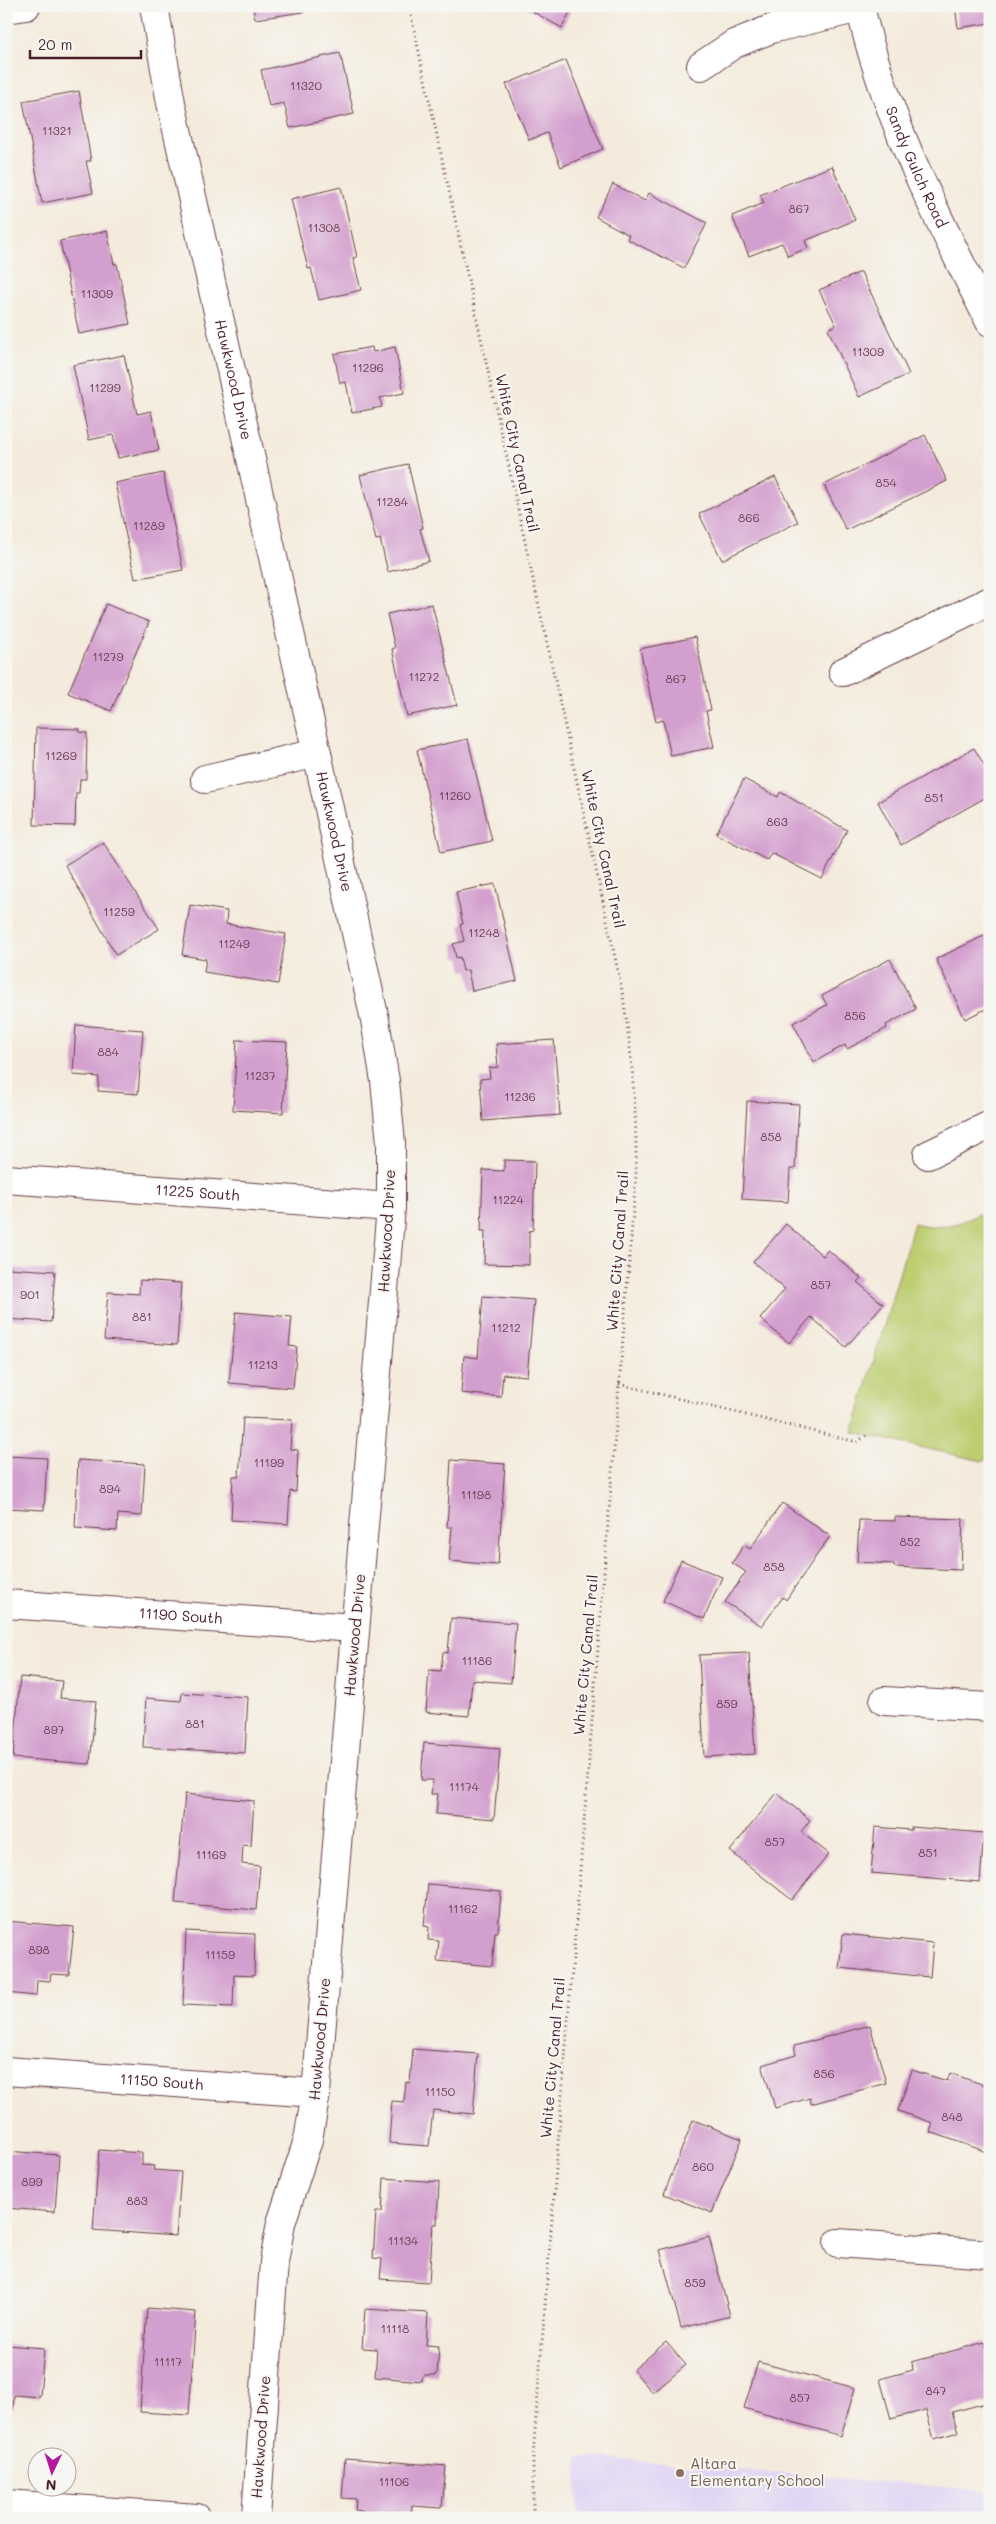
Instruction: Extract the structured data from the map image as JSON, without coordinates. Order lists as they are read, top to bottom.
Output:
{
  "streets": {
    "street": [
      "Sandy Gulch Road",
      "Hawkwood Drive",
      "11225 South",
      "11190 South",
      "11150 South"
    ],
    "path": ["White City Canal Trail"]
  },
  "crossings": [
    ["Hawkwood Drive", "11225 South"],
    ["Hawkwood Drive", "11190 South"],
    ["Hawkwood Drive", "11150 South"]
  ],
  "places": ["Altara Elementary School"],
  "house_numbers": [
    "11320",
    "11321",
    "867",
    "11308",
    "11309",
    "11309",
    "11296",
    "11299",
    "854",
    "11284",
    "866",
    "11289",
    "11279",
    "11272",
    "867",
    "11269",
    "11260",
    "851",
    "863",
    "11259",
    "11248",
    "11249",
    "856",
    "884",
    "11237",
    "11236",
    "858",
    "11224",
    "857",
    "901",
    "881",
    "11212",
    "11213",
    "11199",
    "894",
    "11198",
    "852",
    "858",
    "11186",
    "859",
    "881",
    "897",
    "11174",
    "857",
    "851",
    "11169",
    "11162",
    "898",
    "11159",
    "856",
    "11150",
    "848",
    "860",
    "899",
    "883",
    "11134",
    "859",
    "11118",
    "11117",
    "847",
    "857",
    "11106"
  ],
  "scale_bar": "20 m",
  "north": "bottom"
}
